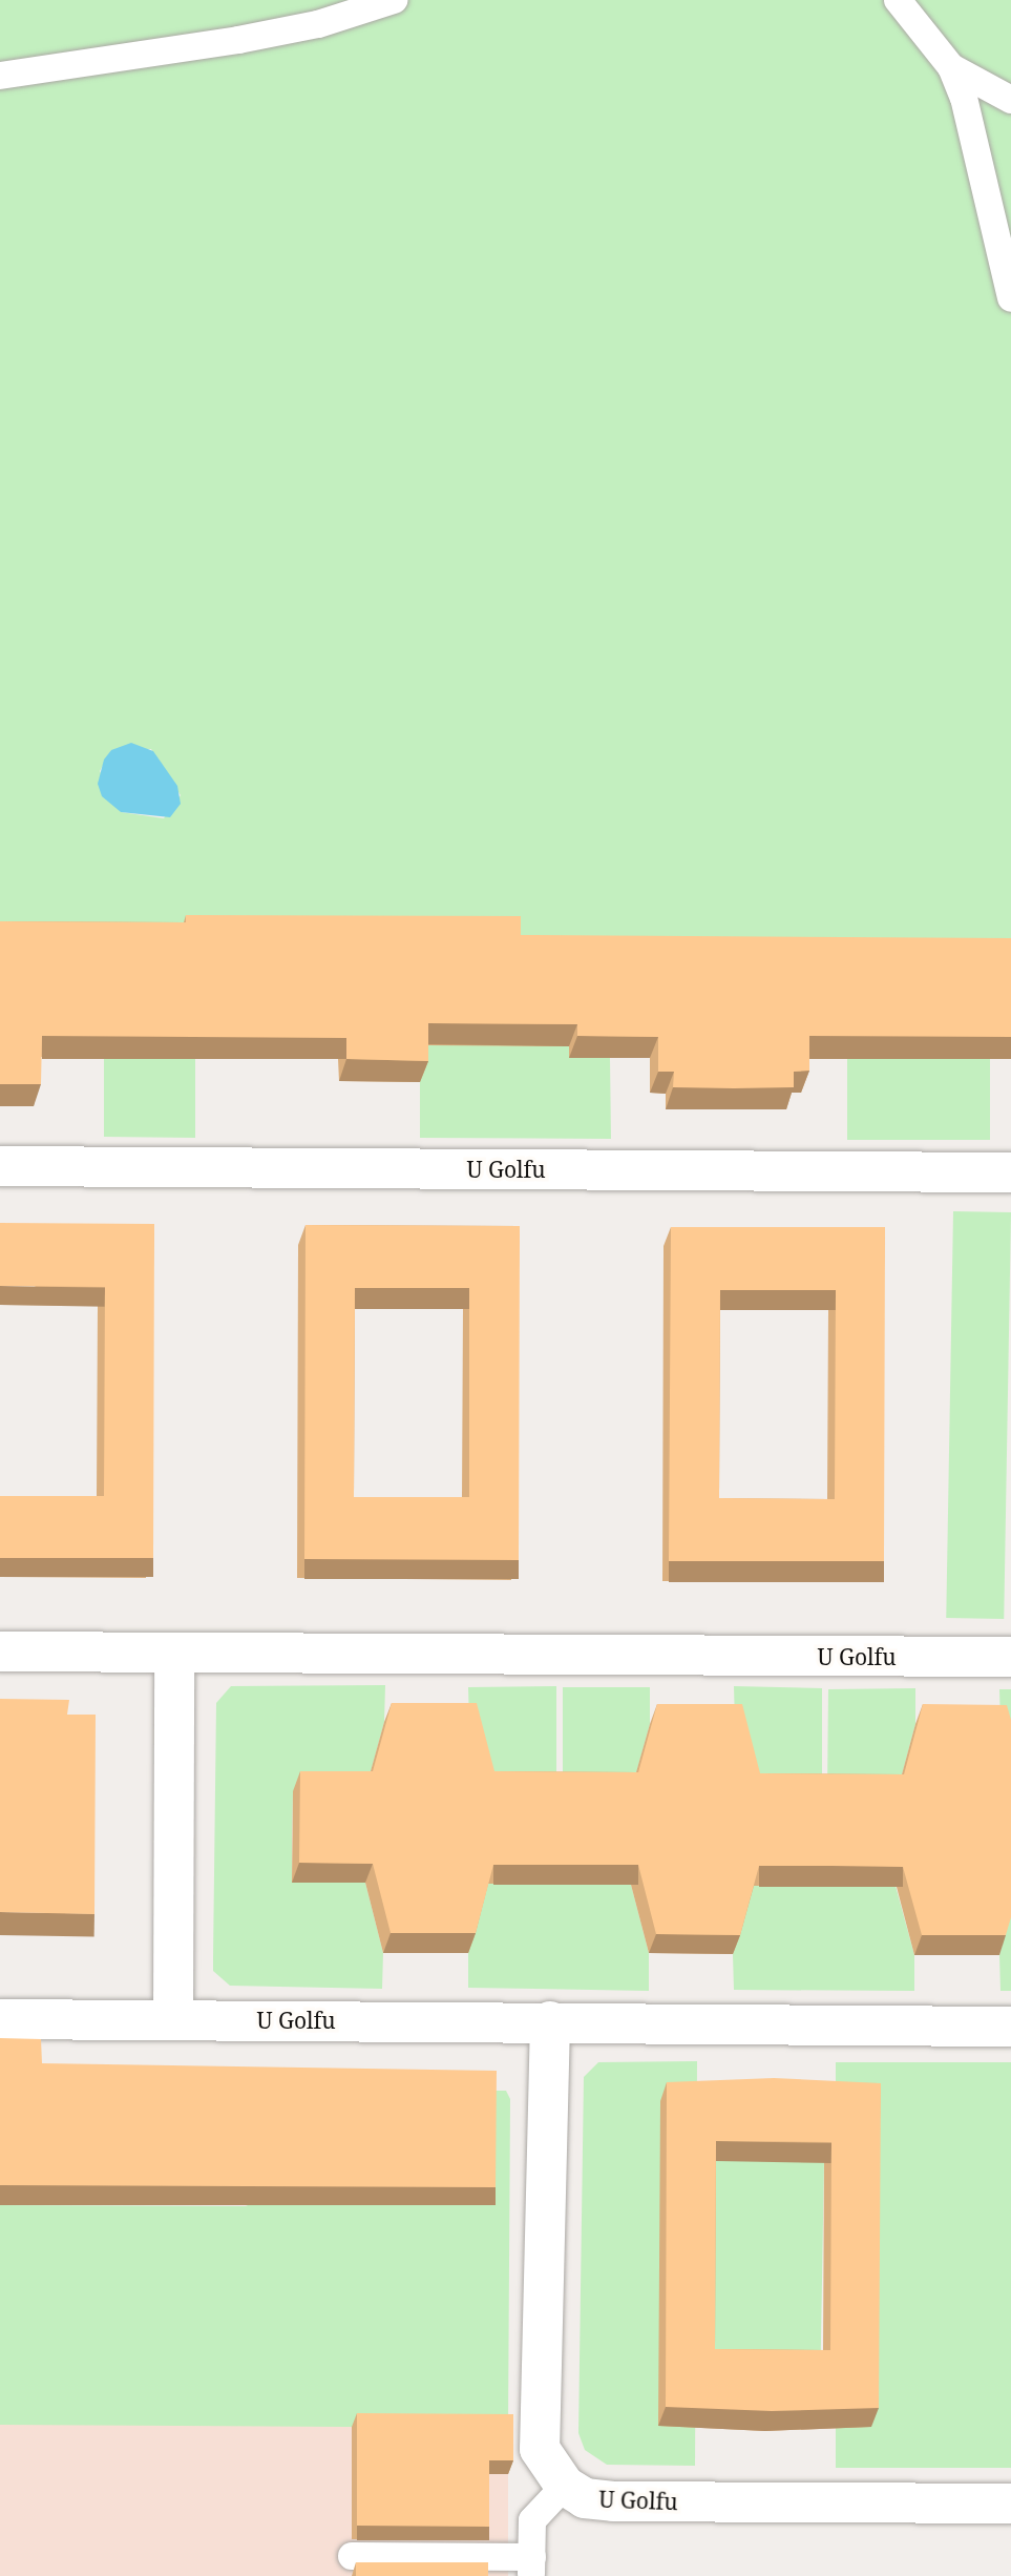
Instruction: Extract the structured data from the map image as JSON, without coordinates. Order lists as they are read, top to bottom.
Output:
{
  "streets": {
    "street": ["U Golfu"]
  }
}
